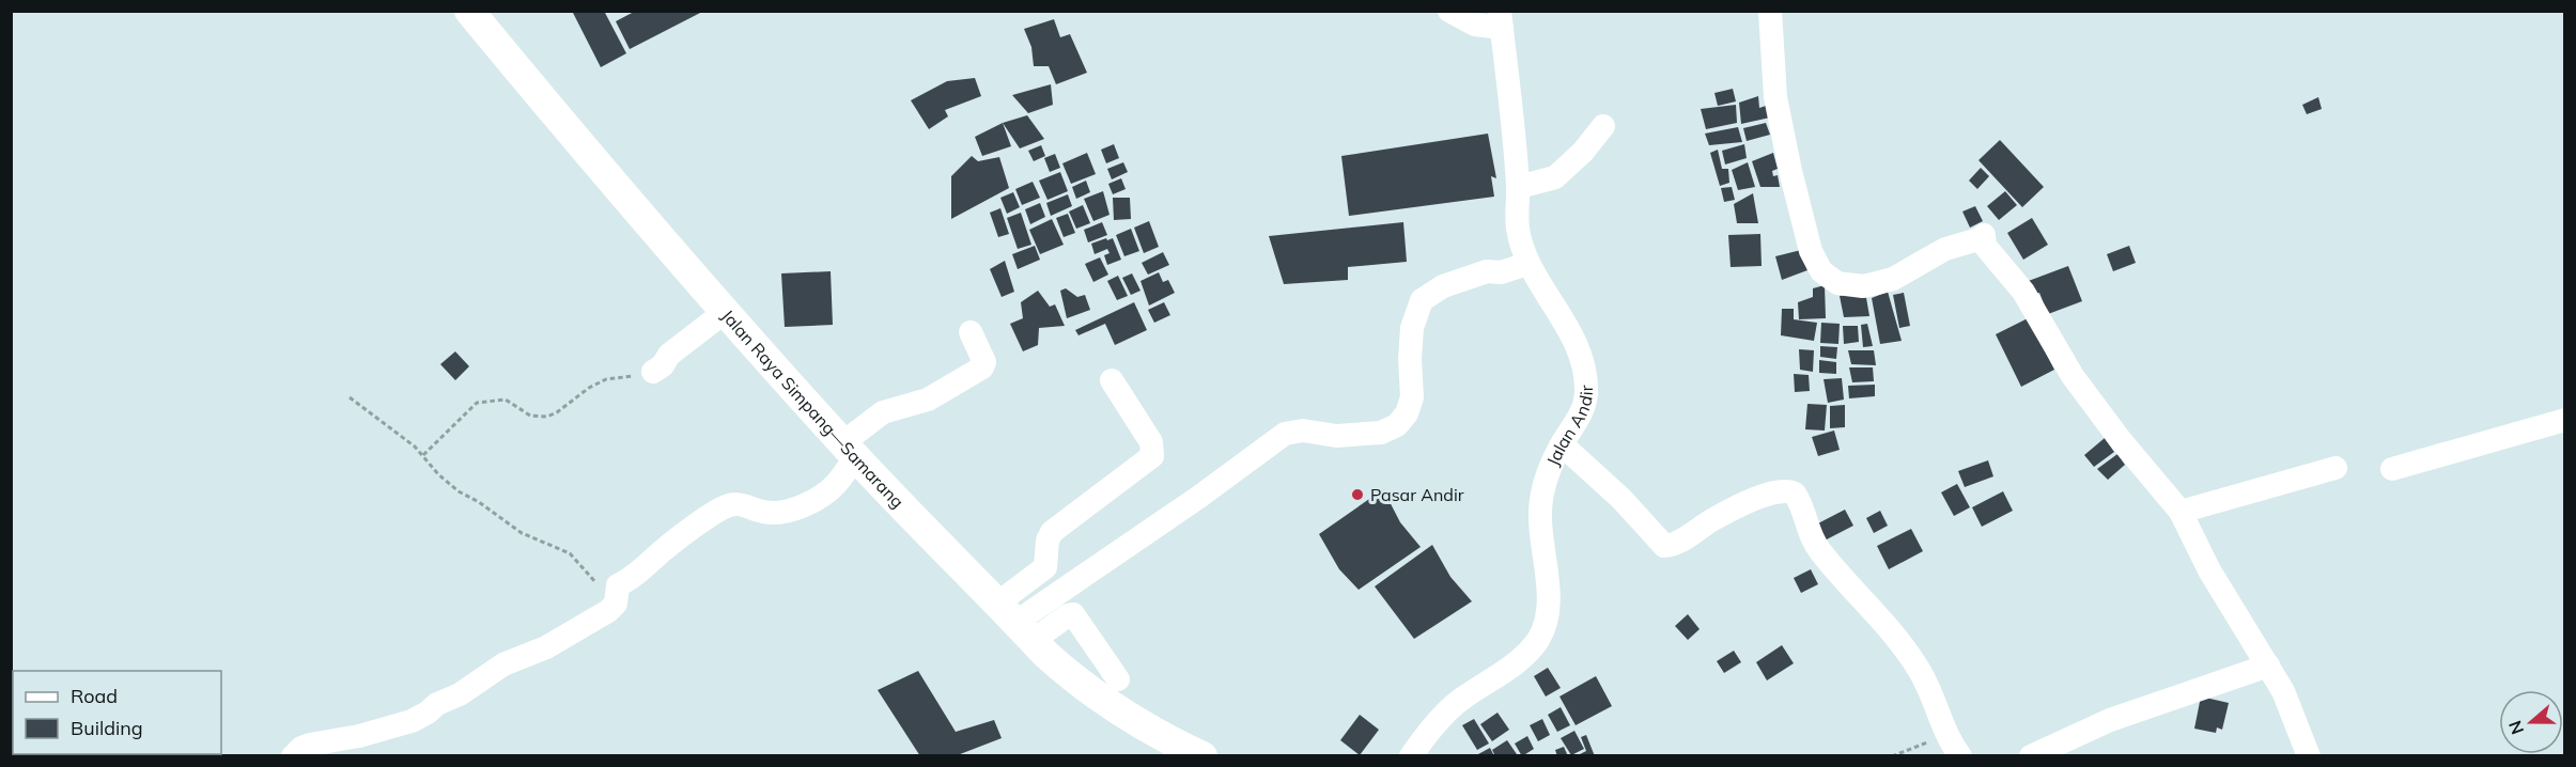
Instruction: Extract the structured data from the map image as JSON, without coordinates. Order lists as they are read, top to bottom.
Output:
{
  "streets": {
    "main road": ["Jalan Raya Simpang—Samarang"],
    "street": ["Jalan Andir"]
  },
  "places": ["Pasar Andir"],
  "legend": ["Road", "Building"],
  "north": "left"
}
